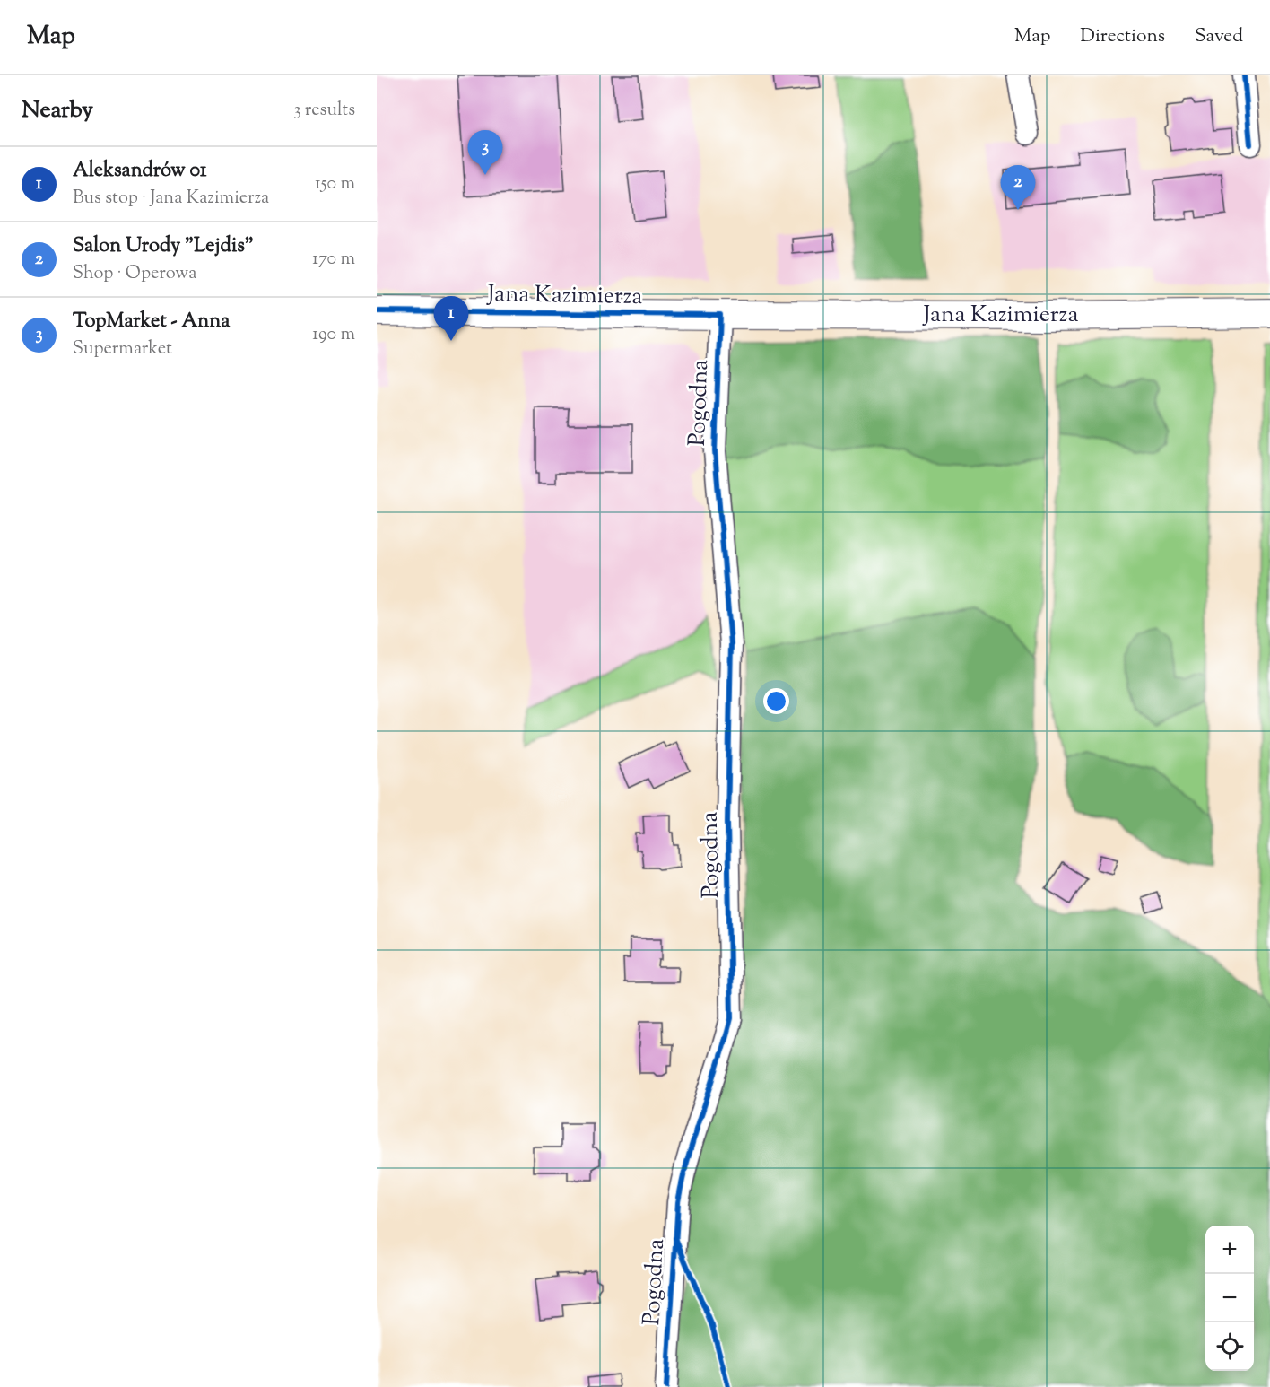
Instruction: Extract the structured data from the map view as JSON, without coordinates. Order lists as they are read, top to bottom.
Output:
{
  "streets": {
    "main road": ["Jana Kazimierza"],
    "street": ["Pogodna"]
  },
  "crossings": [
    ["Jana Kazimierza", "Pogodna"]
  ],
  "page": {
    "header": "Map",
    "nav": ["Map", "Directions", "Saved"],
    "heading": ["Nearby", "3 results"],
    "pins": ["3", "2", "1"],
    "list": [
      {
        "mark": "1",
        "name": "Aleksandrów 01",
        "note": "Bus stop · Jana Kazimierza",
        "value": "150 m"
      },
      {
        "mark": "2",
        "name": "Salon Urody \"Lejdis\"",
        "note": "Shop · Operowa",
        "value": "170 m"
      },
      {
        "mark": "3",
        "name": "TopMarket - Anna",
        "note": "Supermarket",
        "value": "190 m"
      }
    ],
    "map_buttons": ["+", "−"]
  }
}
